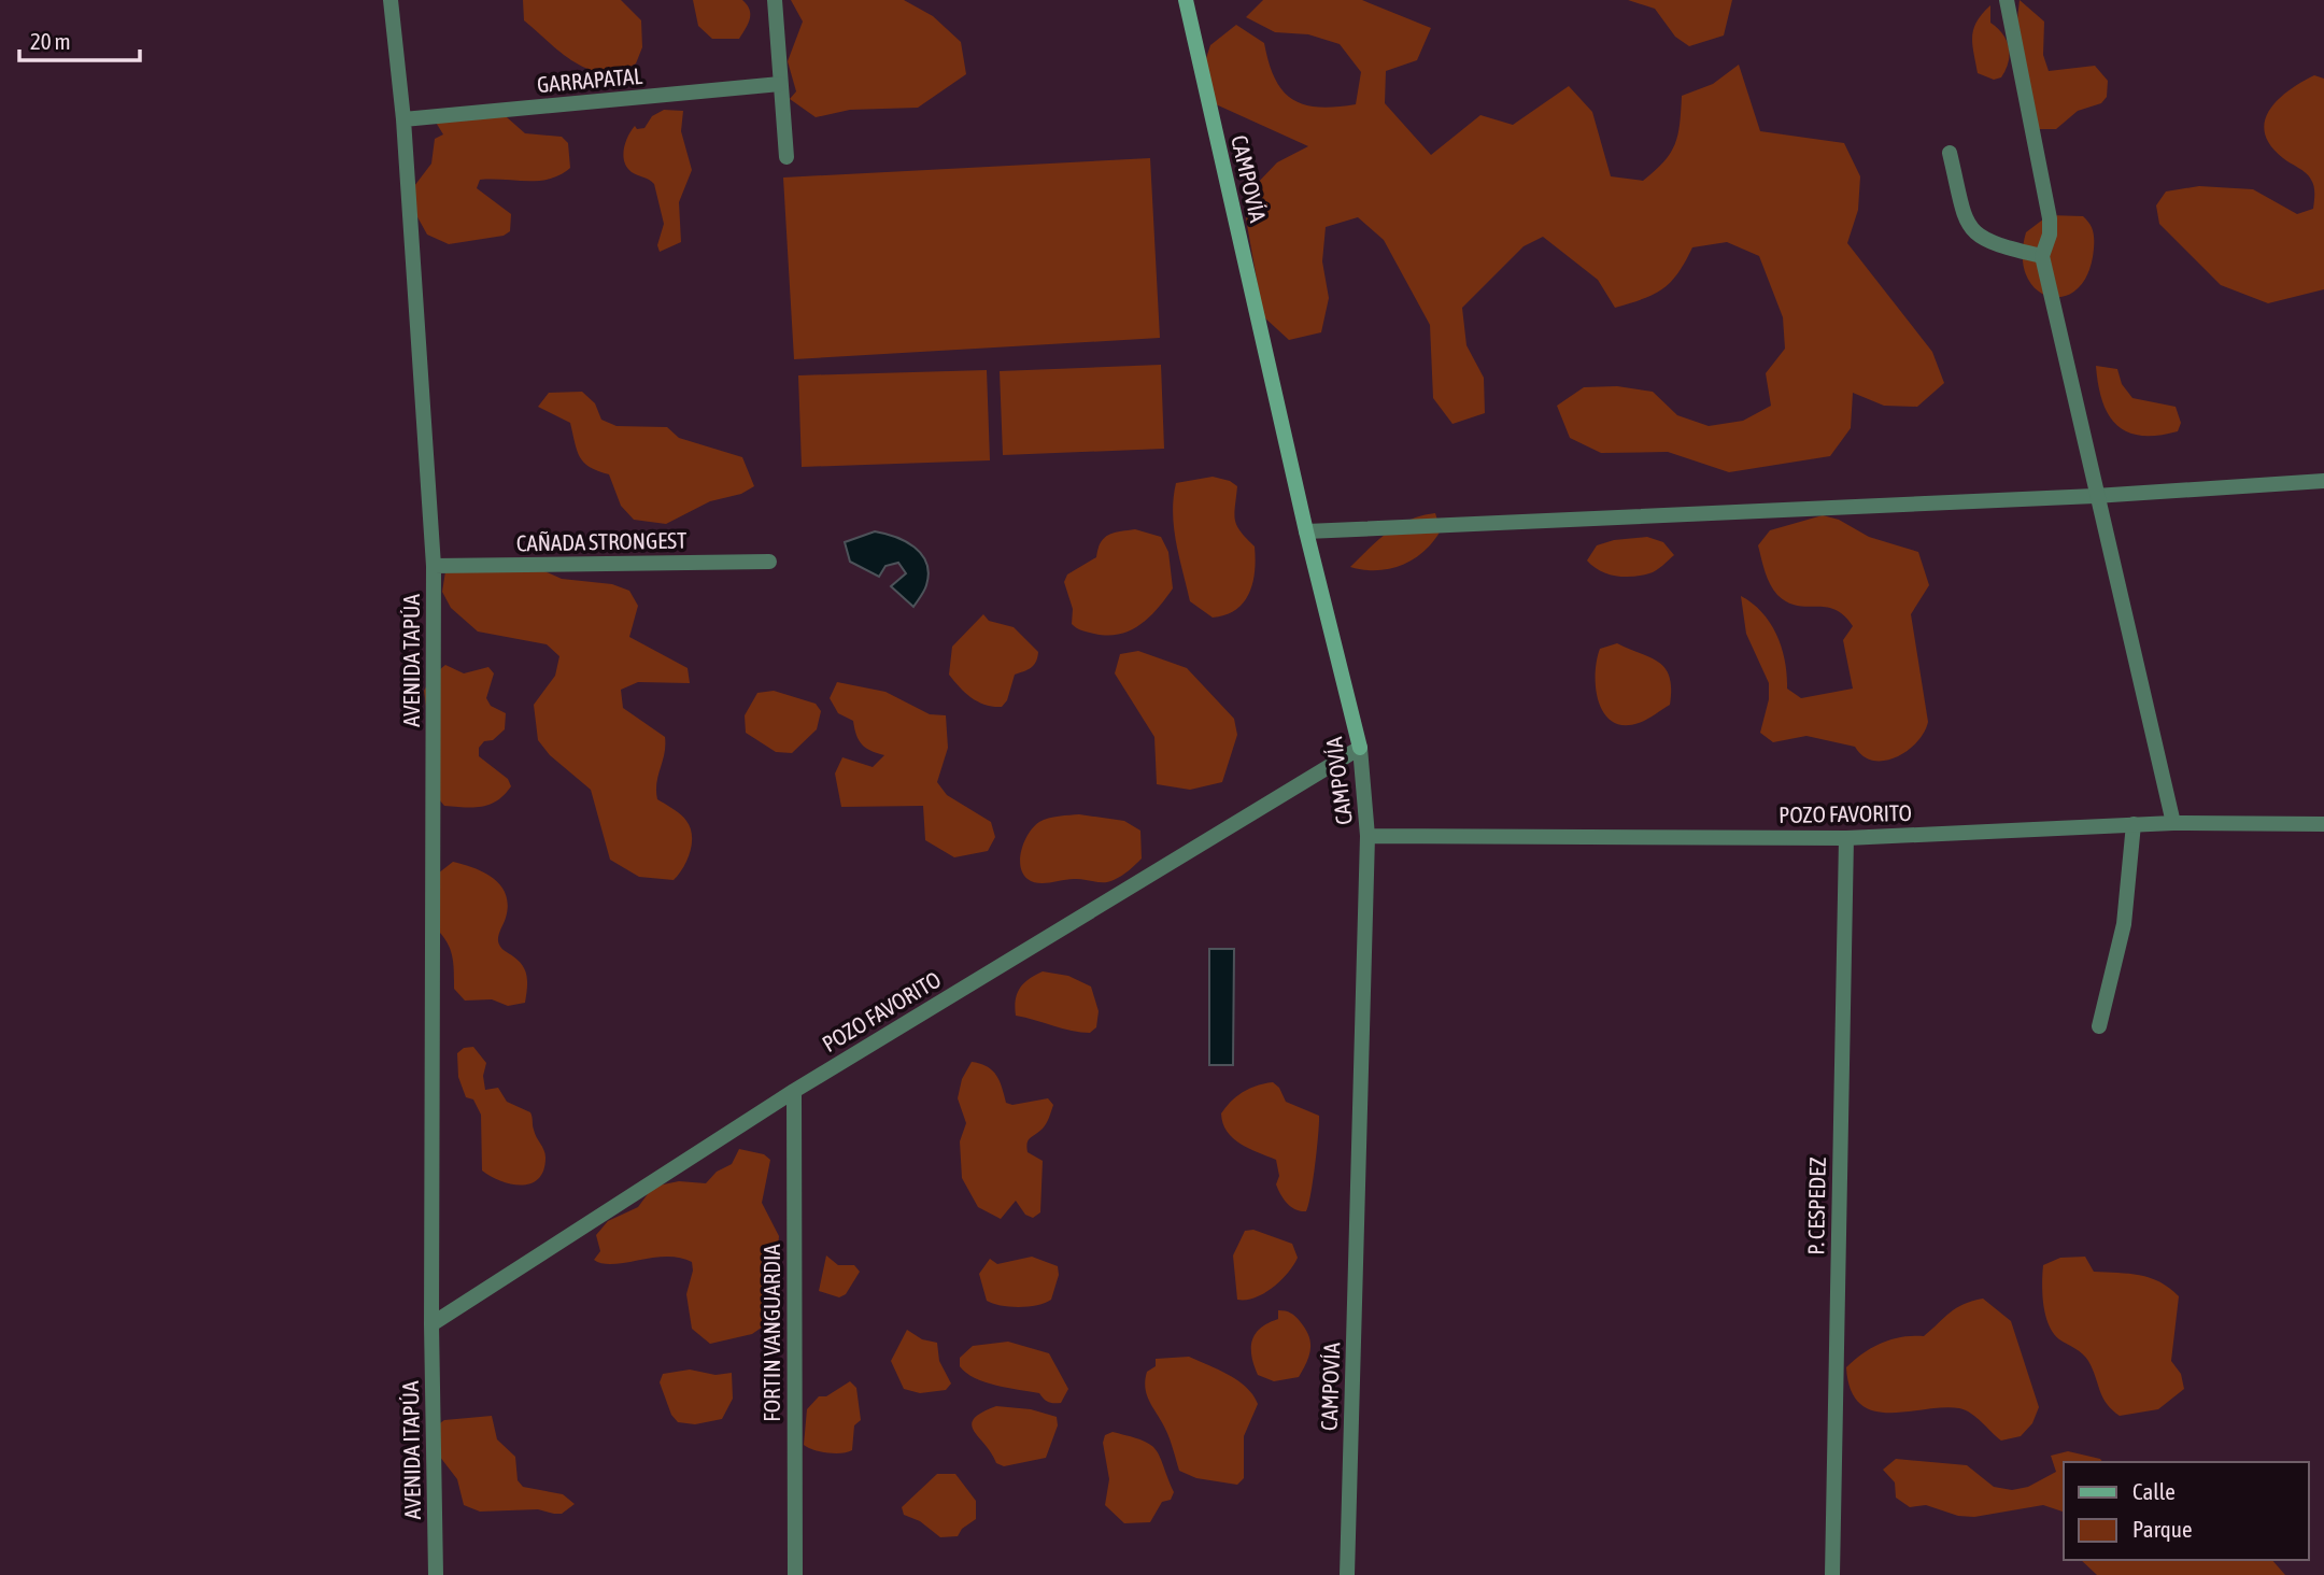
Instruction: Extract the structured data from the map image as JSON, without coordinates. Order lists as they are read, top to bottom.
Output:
{
  "streets": {
    "street": [
      "GARRAPATAL",
      "CAMPOVÍA",
      "CAÑADA STRONGEST",
      "AVENIDA TAPÚA",
      "POZO FAVORITO",
      "P. CESPEDEZ",
      "FORTIN VANGUARDIA",
      "AVENIDA ITAPÚA"
    ]
  },
  "crossings": [
    ["GARRAPATAL", "AVENIDA TAPÚA"],
    ["CAMPOVÍA", "POZO FAVORITO"],
    ["CAÑADA STRONGEST", "AVENIDA TAPÚA"],
    ["AVENIDA TAPÚA", "POZO FAVORITO"],
    ["AVENIDA TAPÚA", "AVENIDA ITAPÚA"],
    ["POZO FAVORITO", "P. CESPEDEZ"],
    ["POZO FAVORITO", "FORTIN VANGUARDIA"],
    ["POZO FAVORITO", "AVENIDA ITAPÚA"]
  ],
  "legend": ["Calle", "Parque"],
  "scale_bar": "20 m"
}
